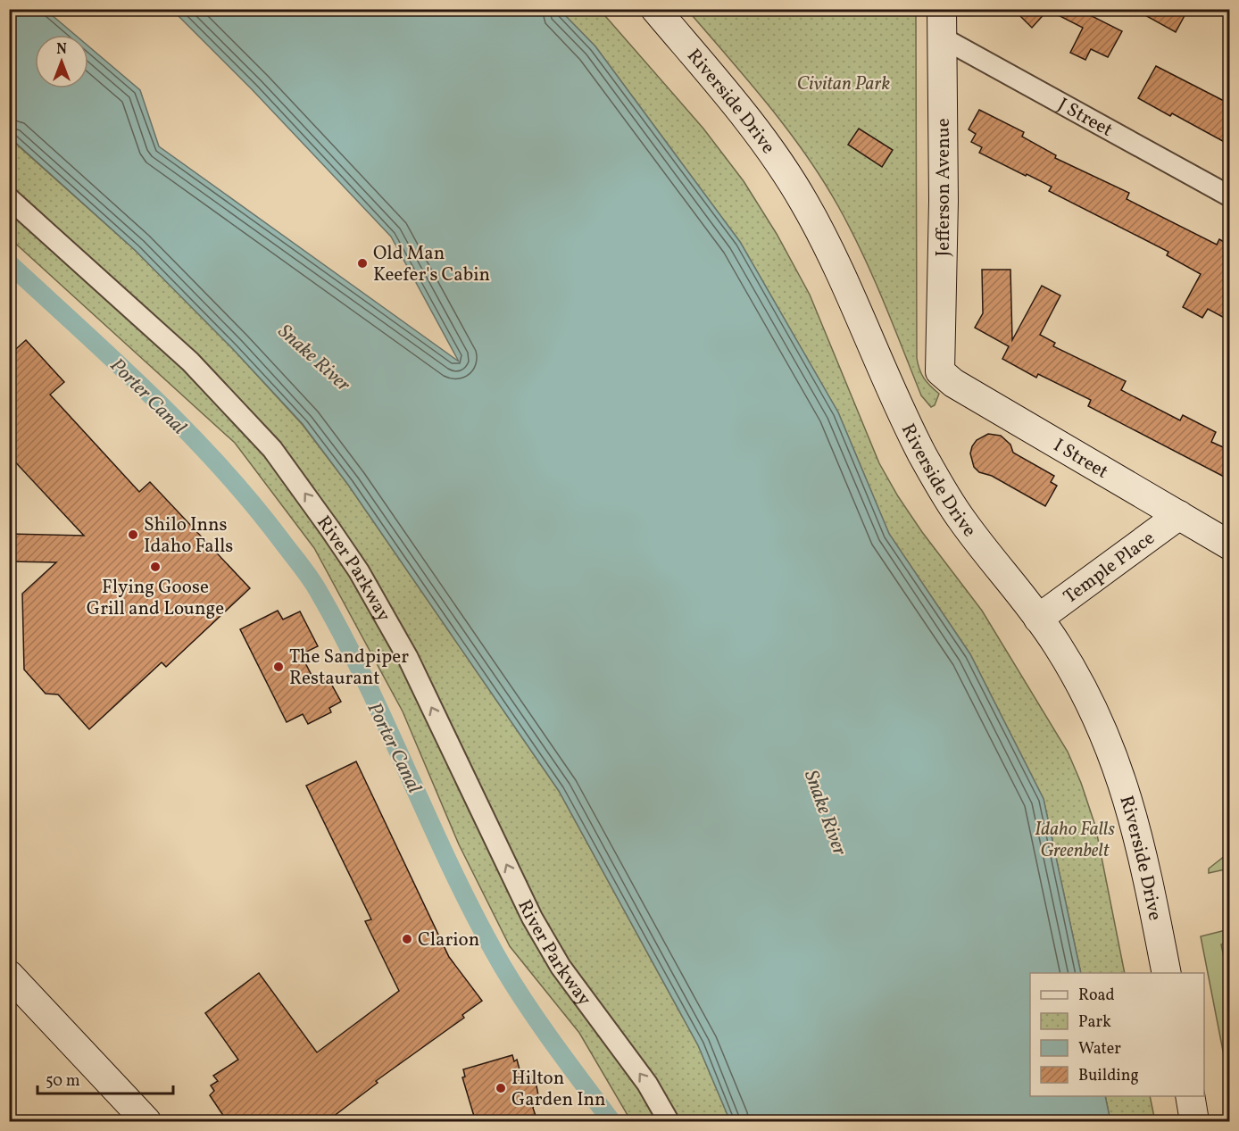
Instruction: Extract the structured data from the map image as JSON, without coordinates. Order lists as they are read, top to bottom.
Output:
{
  "streets": {
    "main road": [
      "Riverside Drive",
      "Jefferson Avenue",
      "I Street",
      "Temple Place"
    ],
    "street": ["J Street", "River Parkway"]
  },
  "crossings": [
    ["Riverside Drive", "Temple Place"],
    ["J Street", "Jefferson Avenue"],
    ["Jefferson Avenue", "I Street"],
    ["I Street", "Temple Place"]
  ],
  "one_way": ["River Parkway"],
  "water": ["Snake River", "Porter Canal"],
  "parks": ["Civitan Park", "Idaho Falls Greenbelt"],
  "places": [
    "Old Man Keefer's Cabin",
    "Shilo Inns Idaho Falls",
    "Flying Goose Grill and Lounge",
    "The Sandpiper Restaurant",
    "Clarion",
    "Hilton Garden Inn"
  ],
  "legend": [
    "Road",
    "Park",
    "Water",
    "Building"
  ],
  "scale_bar": "50 m",
  "north": "top"
}
